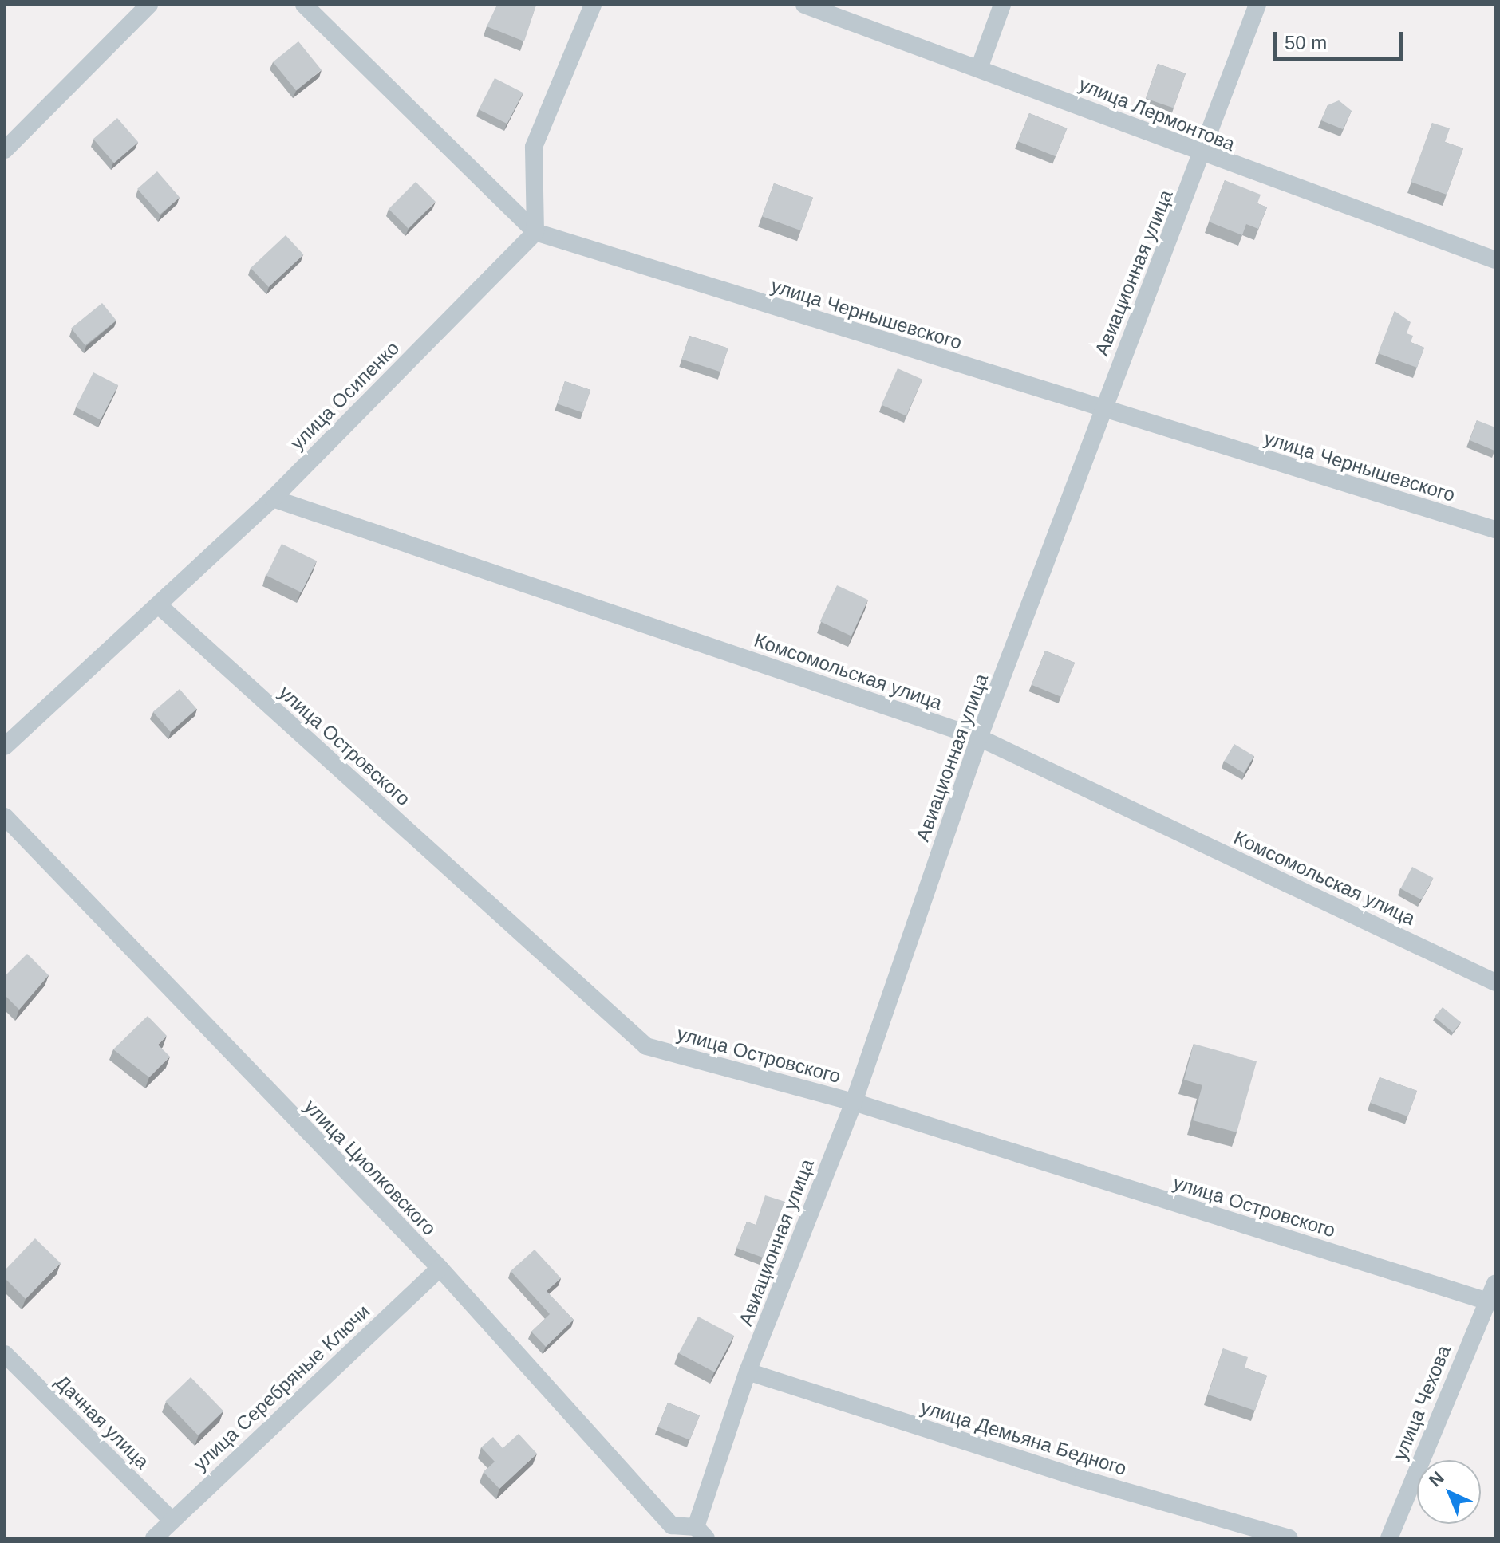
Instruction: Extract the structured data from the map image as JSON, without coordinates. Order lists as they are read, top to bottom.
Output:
{
  "streets": {
    "street": [
      "улица Лермонтова",
      "Авиационная улица",
      "улица Чернышевского",
      "улица Осипенко",
      "Комсомольская улица",
      "улица Островского",
      "улица Циолковского",
      "улица Серебряные Ключи",
      "улица Чехова",
      "Дачная улица",
      "улица Демьяна Бедного"
    ]
  },
  "crossings": [
    ["улица Лермонтова", "Авиационная улица"],
    ["Авиационная улица", "улица Чернышевского"],
    ["Авиационная улица", "Комсомольская улица"],
    ["Авиационная улица", "улица Островского"],
    ["Авиационная улица", "улица Демьяна Бедного"],
    ["улица Чернышевского", "улица Осипенко"],
    ["улица Осипенко", "Комсомольская улица"],
    ["улица Осипенко", "улица Островского"],
    ["улица Островского", "улица Чехова"],
    ["улица Циолковского", "улица Серебряные Ключи"],
    ["улица Серебряные Ключи", "Дачная улица"]
  ],
  "scale_bar": "50 m",
  "north": "top left"
}
